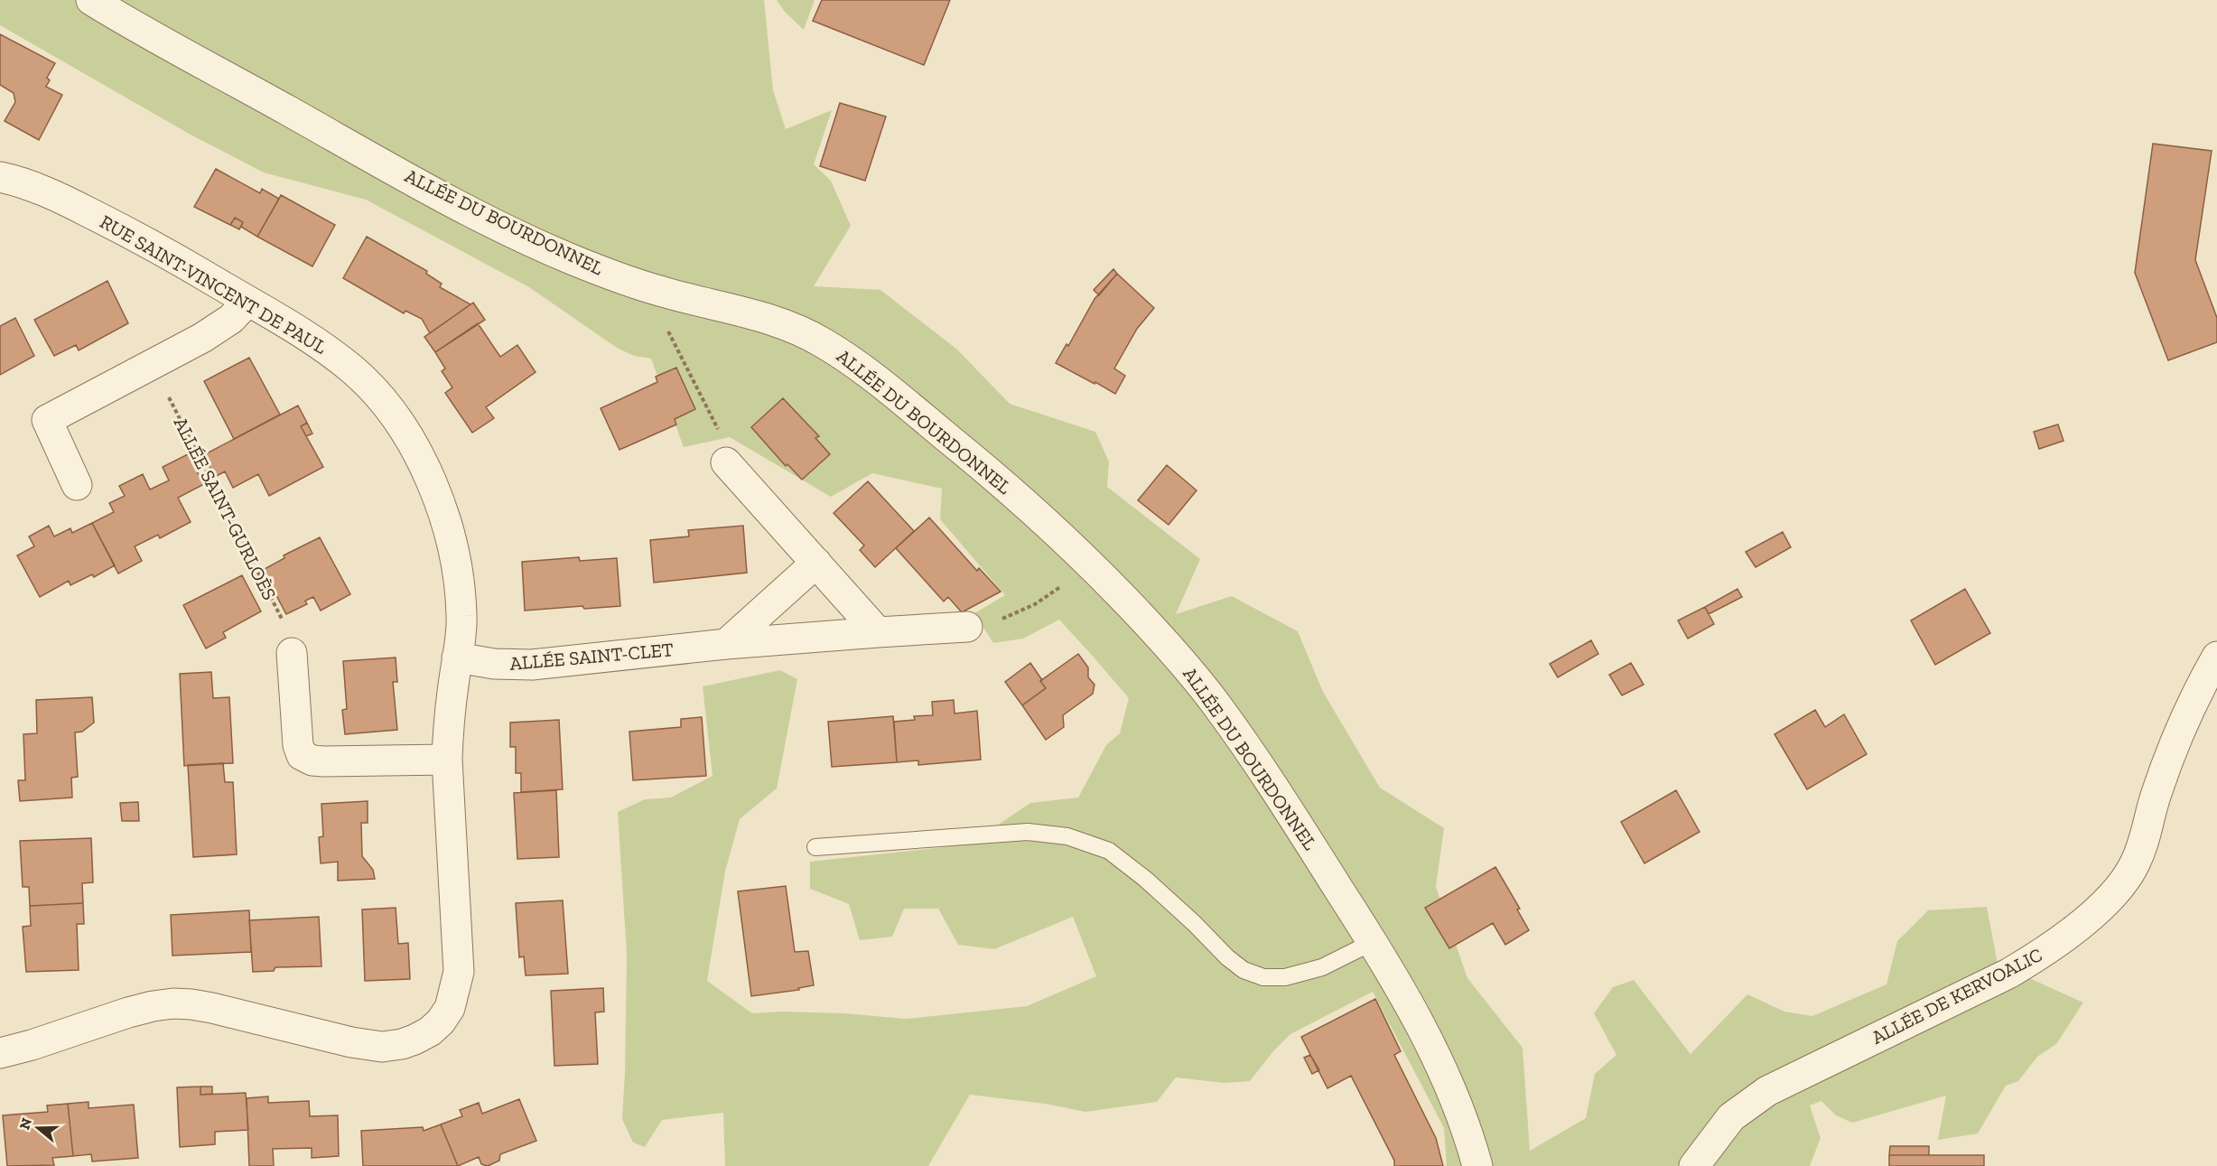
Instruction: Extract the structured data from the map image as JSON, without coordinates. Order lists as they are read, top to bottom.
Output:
{
  "streets": {
    "street": [
      "ALLÉE DU BOURDONNEL",
      "RUE SAINT-VINCENT DE PAUL",
      "ALLÉE SAINT-CLET",
      "ALLÉE DE KERVOALIC"
    ],
    "path": ["ALLÉE SAINT-GURLOÈS"]
  },
  "crossings": [
    ["RUE SAINT-VINCENT DE PAUL", "ALLÉE SAINT-CLET"]
  ],
  "north": "left"
}
